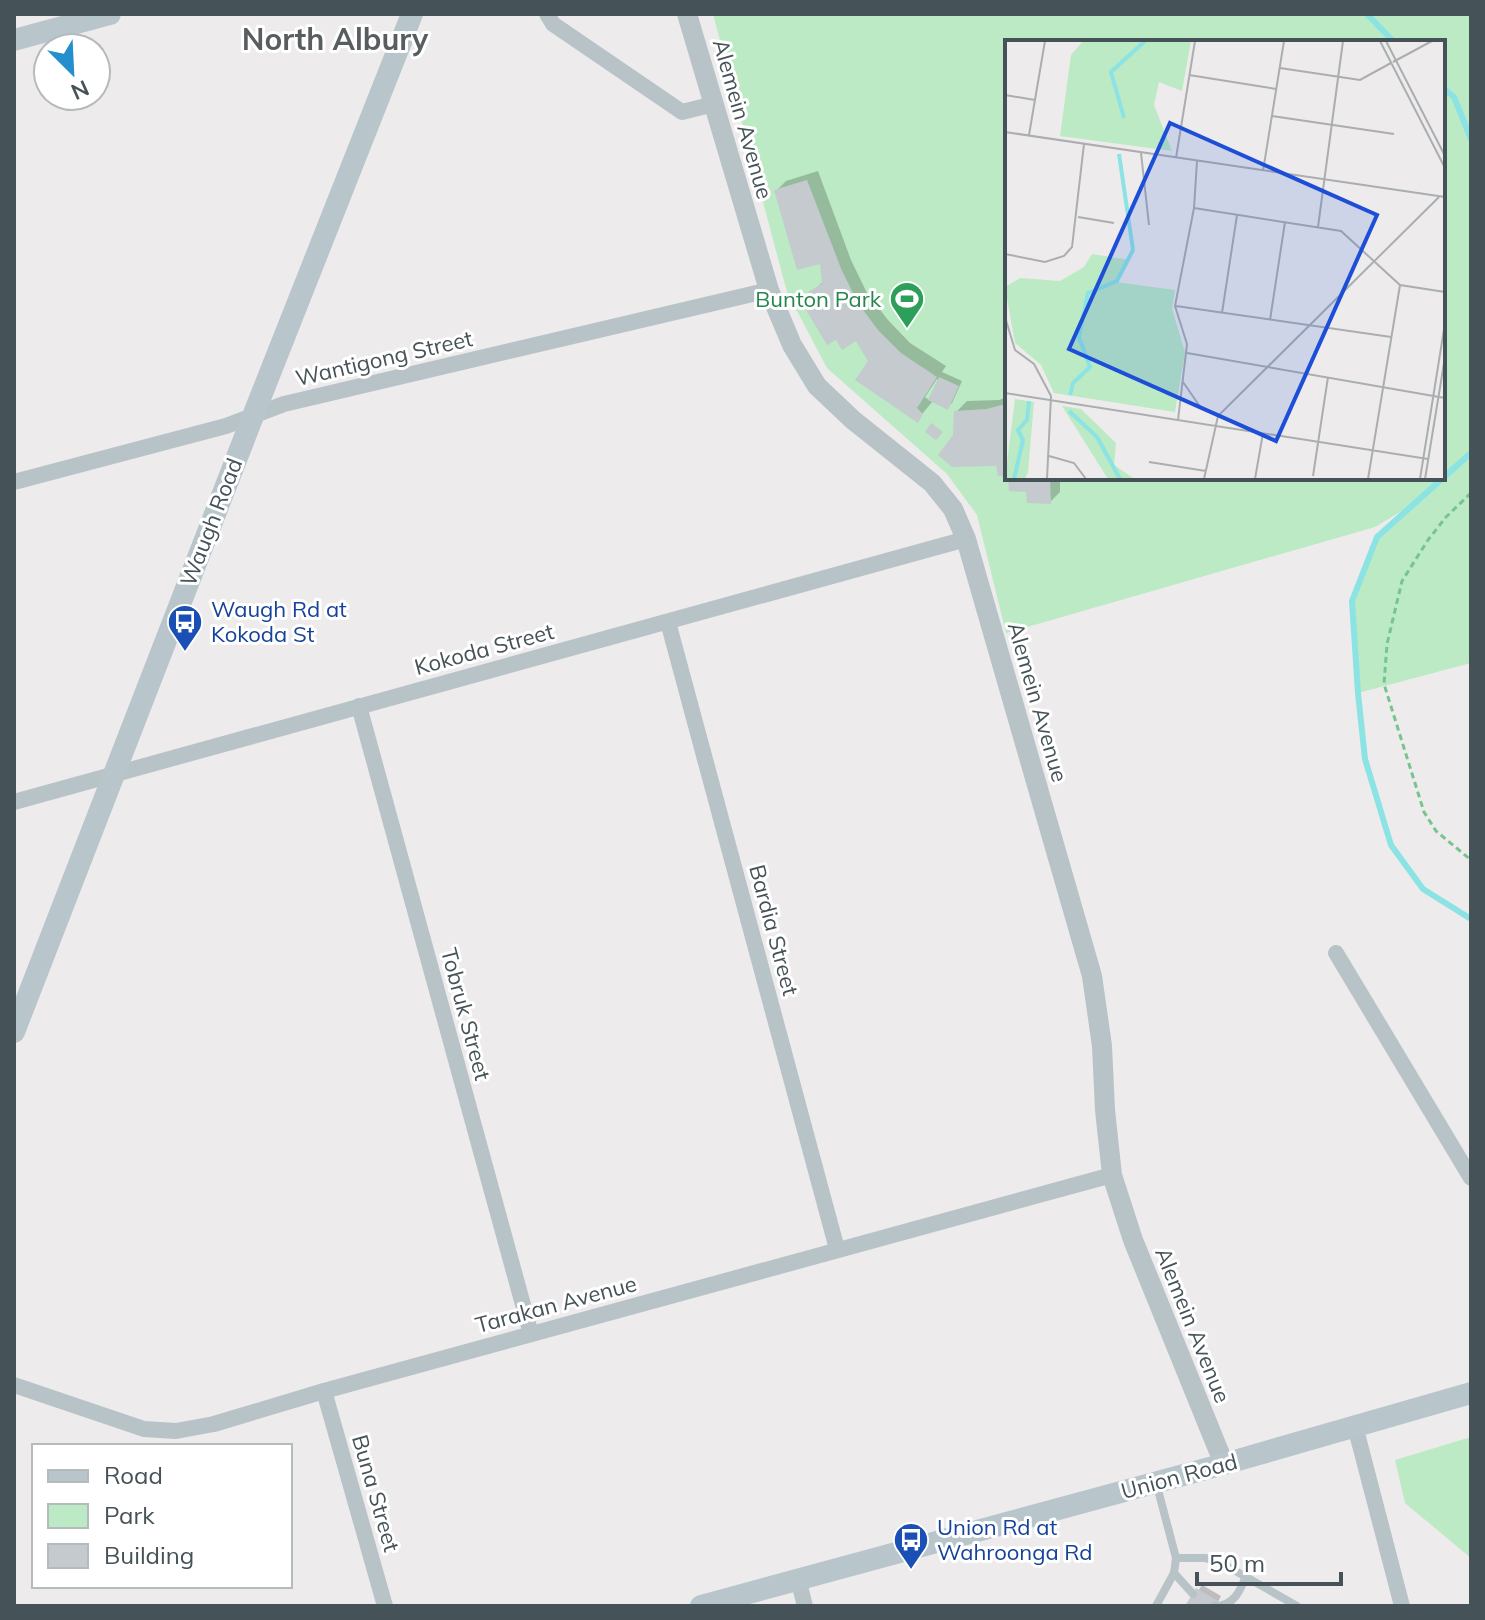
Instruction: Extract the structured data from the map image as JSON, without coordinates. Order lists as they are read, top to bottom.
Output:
{
  "streets": {
    "main road": ["Waugh Road", "Union Road"],
    "street": [
      "Alemein Avenue",
      "Wantigong Street",
      "Kokoda Street",
      "Bardia Street",
      "Tobruk Street",
      "Tarakan Avenue",
      "Buna Street"
    ]
  },
  "crossings": [
    ["Alemein Avenue", "Wantigong Street"],
    ["Alemein Avenue", "Kokoda Street"],
    ["Alemein Avenue", "Tarakan Avenue"],
    ["Alemein Avenue", "Union Road"],
    ["Wantigong Street", "Waugh Road"],
    ["Waugh Road", "Kokoda Street"],
    ["Kokoda Street", "Bardia Street"],
    ["Kokoda Street", "Tobruk Street"],
    ["Bardia Street", "Tarakan Avenue"],
    ["Tobruk Street", "Tarakan Avenue"],
    ["Tarakan Avenue", "Buna Street"]
  ],
  "districts": ["North Albury"],
  "places": {
    "sports": ["Bunton Park"],
    "bus stop": ["Waugh Rd at Kokoda St", "Union Rd at Wahroonga Rd"]
  },
  "legend": ["Road", "Park", "Building"],
  "scale_bar": "50 m",
  "north": "bottom right"
}
